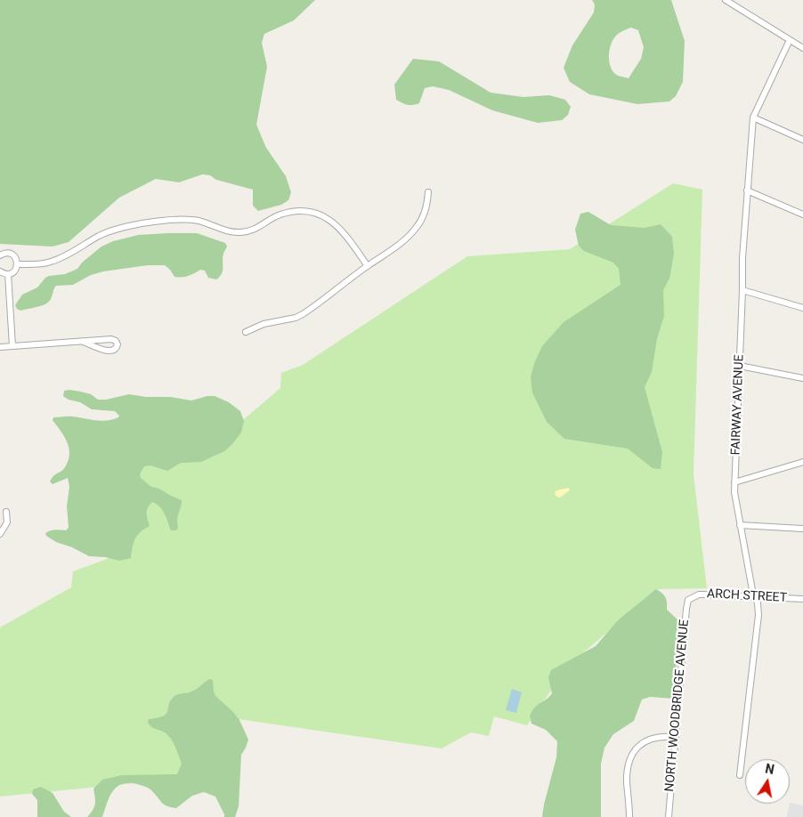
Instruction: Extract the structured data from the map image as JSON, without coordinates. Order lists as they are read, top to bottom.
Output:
{
  "streets": {
    "street": ["FAIRWAY AVENUE", "ARCH STREET", "NORTH WOODBRIDGE AVENUE"]
  },
  "crossings": [
    ["FAIRWAY AVENUE", "ARCH STREET"],
    ["ARCH STREET", "NORTH WOODBRIDGE AVENUE"]
  ],
  "north": "top"
}
